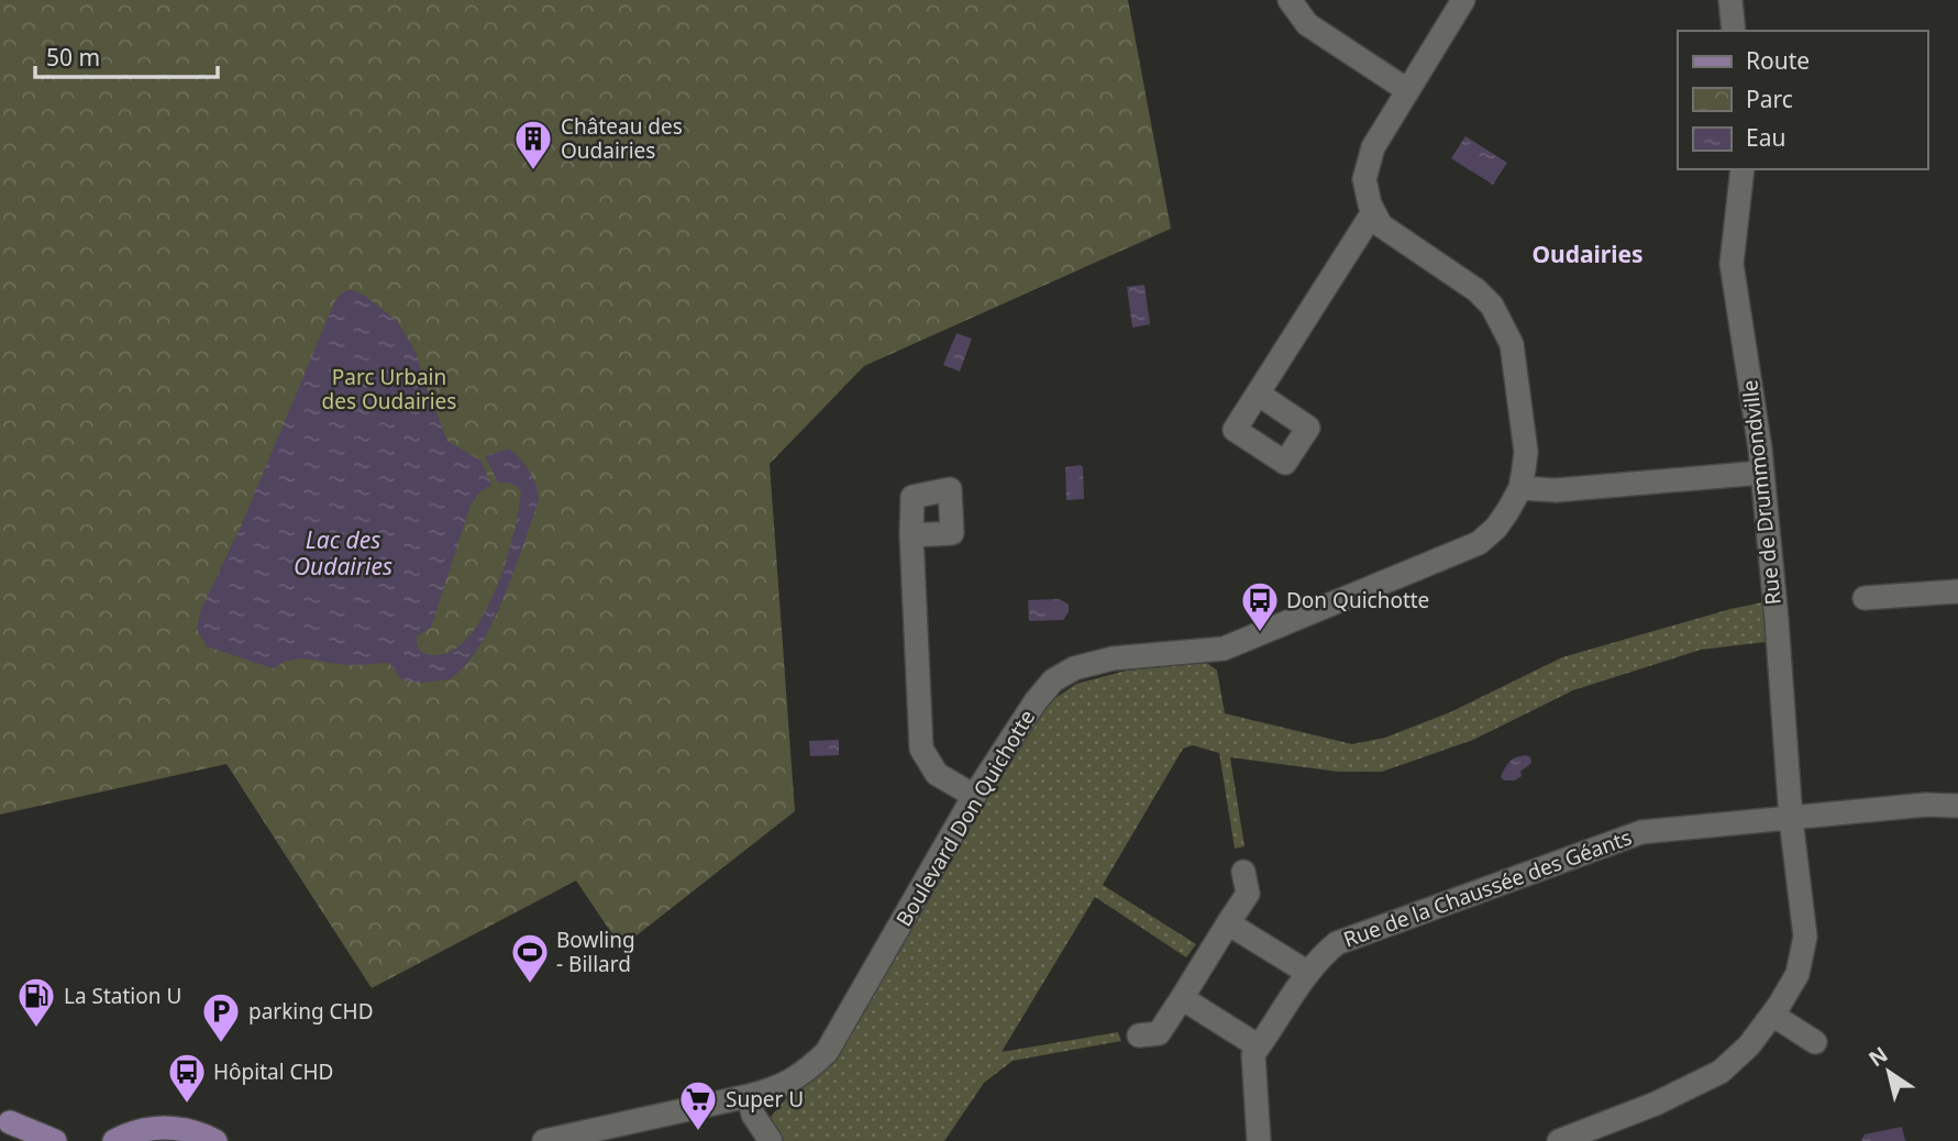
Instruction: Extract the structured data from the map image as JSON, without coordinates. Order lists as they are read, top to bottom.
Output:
{
  "streets": {
    "street": ["Rue de Drummondville", "Boulevard Don Quichotte", "Rue de la Chaussée des Géants"]
  },
  "crossings": [
    ["Rue de Drummondville", "Rue de la Chaussée des Géants"]
  ],
  "districts": ["Oudairies"],
  "water": ["Lac des Oudairies"],
  "parks": ["Parc Urbain des Oudairies"],
  "places": {
    "building": ["Château des Oudairies"],
    "bus stop": ["Don Quichotte", "Hôpital CHD"],
    "sports": ["Bowling - Billard"],
    "fuel station": ["La Station U"],
    "parking": ["parking CHD"],
    "supermarket": ["Super U"]
  },
  "legend": ["Route", "Parc", "Eau"],
  "scale_bar": "50 m",
  "north": "top left"
}
